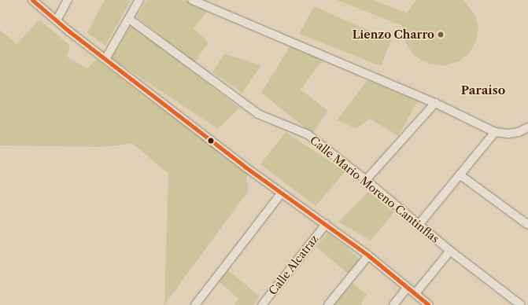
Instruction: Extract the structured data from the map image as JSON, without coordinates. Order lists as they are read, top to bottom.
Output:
{
  "streets": {
    "street": ["Calle Mario Moreno Cantinflas", "Calle Alcatraz"]
  },
  "districts": ["Paraíso"],
  "places": ["Lienzo Charro"]
}
